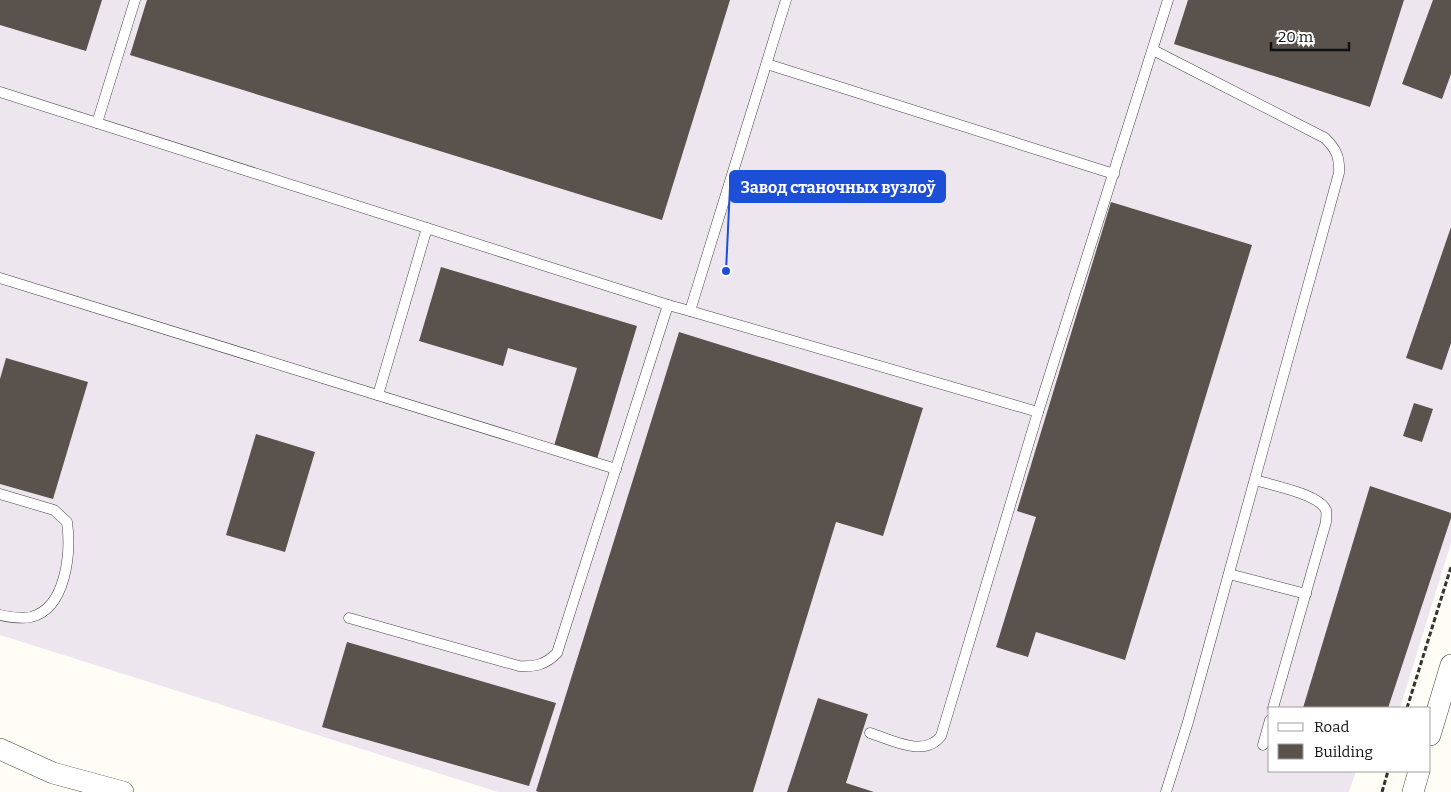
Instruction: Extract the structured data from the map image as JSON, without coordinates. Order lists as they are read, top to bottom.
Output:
{
  "places": ["Завод станочных вузлоў"],
  "legend": ["Road", "Building"],
  "scale_bar": "20 m"
}
